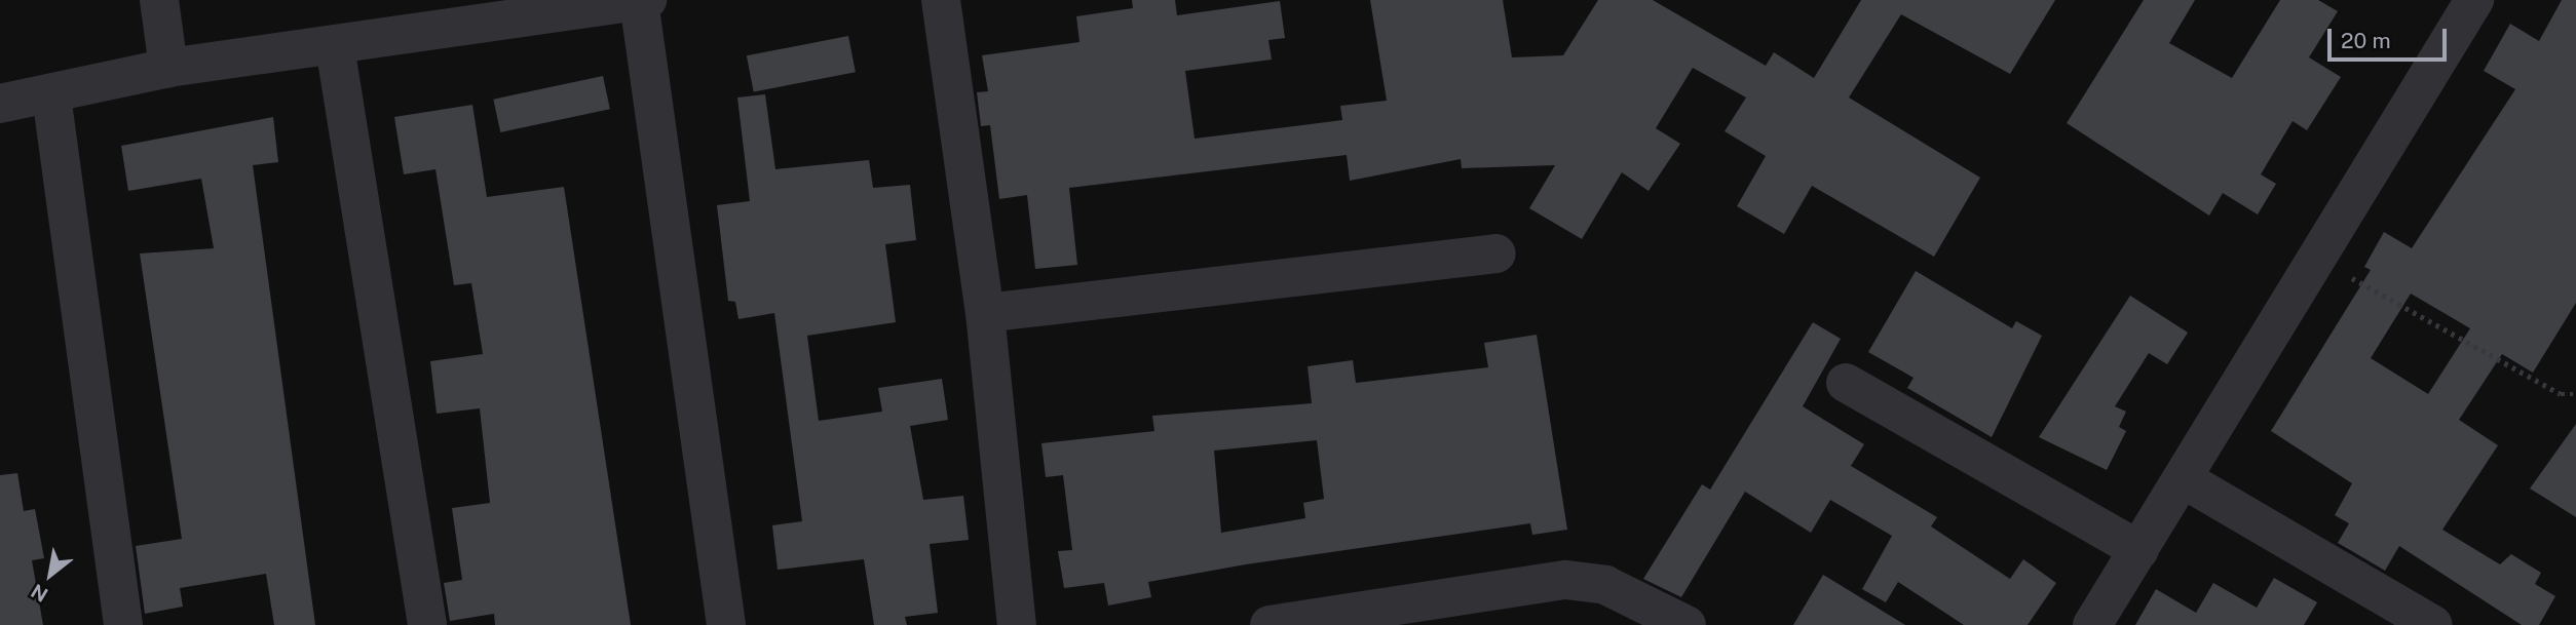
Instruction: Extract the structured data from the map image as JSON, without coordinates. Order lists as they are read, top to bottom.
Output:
{
  "scale_bar": "20 m",
  "north": "bottom left"
}
